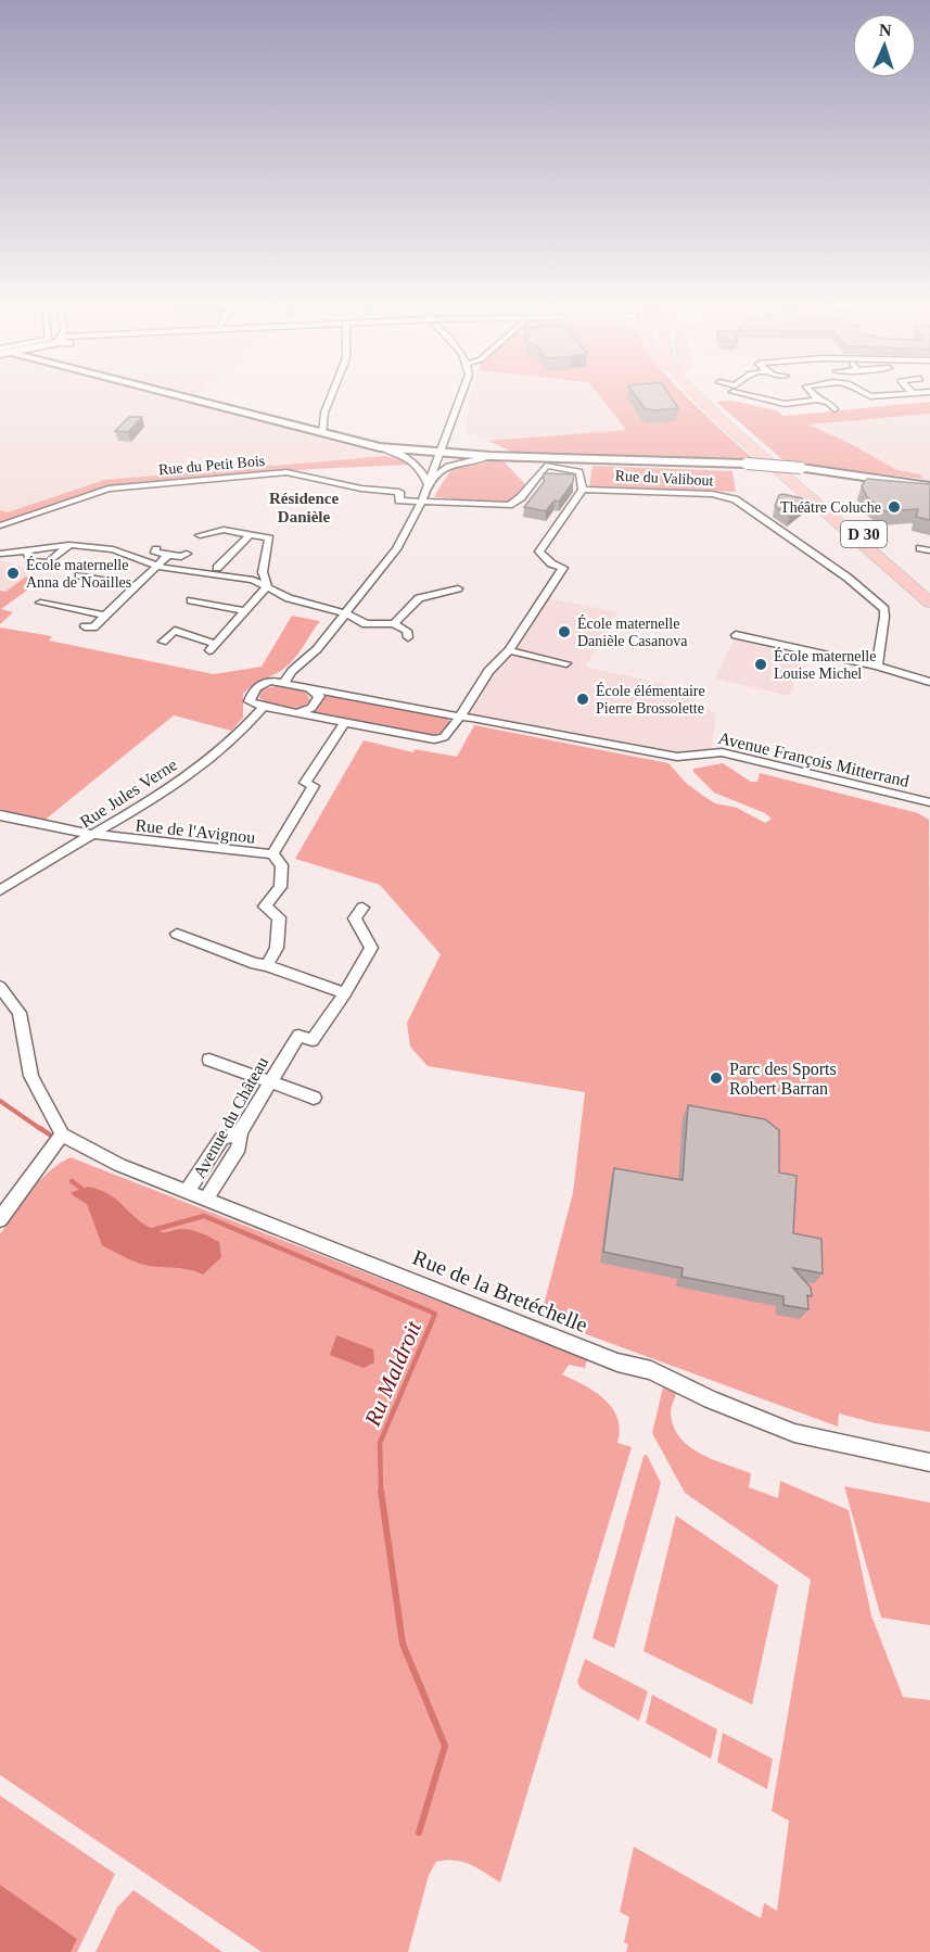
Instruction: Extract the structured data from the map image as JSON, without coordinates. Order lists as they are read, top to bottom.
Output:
{
  "streets": {
    "main road": ["D 30"],
    "street": [
      "Rue du Petit Bois",
      "Rue du Valibout",
      "Avenue François Mitterrand",
      "Rue Jules Verne",
      "Rue de l'Avignou",
      "Avenue du Château",
      "Rue de la Bretéchelle"
    ]
  },
  "crossings": [
    ["Avenue François Mitterrand", "Rue Jules Verne"],
    ["Rue Jules Verne", "Rue de l'Avignou"],
    ["Avenue du Château", "Rue de la Bretéchelle"]
  ],
  "districts": ["Résidence Danièle"],
  "water": ["Ru Maldroit"],
  "places": [
    "Théâtre Coluche",
    "École maternelle Anna de Noailles",
    "École maternelle Danièle Casanova",
    "École maternelle Louise Michel",
    "École élémentaire Pierre Brossolette",
    "Parc des Sports Robert Barran"
  ],
  "north": "top"
}
